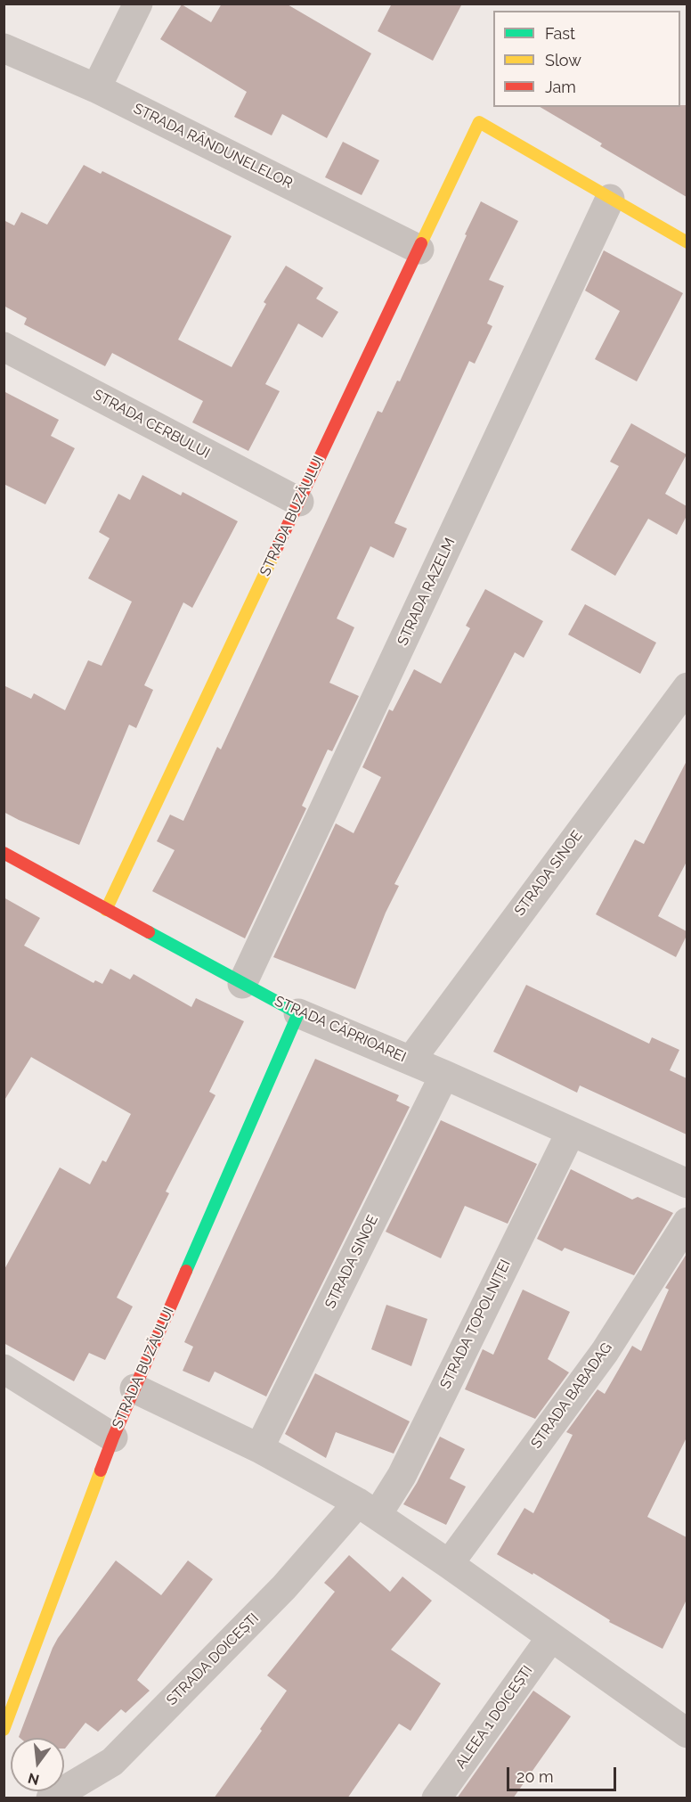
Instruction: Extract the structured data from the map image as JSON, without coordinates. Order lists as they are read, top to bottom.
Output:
{
  "streets": {
    "street": [
      "STRADA RÂNDUNELELOR",
      "STRADA CERBULUI",
      "STRADA BUZĂULUI",
      "STRADA RAZELM",
      "STRADA SINOE",
      "STRADA CĂPRIOAREI",
      "STRADA TOPOLNIȚEI",
      "STRADA BABADAG",
      "STRADA DOICEȘTI",
      "ALEEA 1 DOICEȘTI"
    ]
  },
  "crossings": [
    ["STRADA RÂNDUNELELOR", "STRADA BUZĂULUI"],
    ["STRADA CERBULUI", "STRADA BUZĂULUI"],
    ["STRADA BUZĂULUI", "STRADA RAZELM"],
    ["STRADA BUZĂULUI", "STRADA CĂPRIOAREI"],
    ["STRADA RAZELM", "STRADA CĂPRIOAREI"],
    ["STRADA SINOE", "STRADA CĂPRIOAREI"],
    ["STRADA CĂPRIOAREI", "STRADA TOPOLNIȚEI"],
    ["STRADA TOPOLNIȚEI", "STRADA DOICEȘTI"]
  ],
  "legend": ["Fast", "Slow", "Jam"],
  "scale_bar": "20 m",
  "north": "bottom"
}
